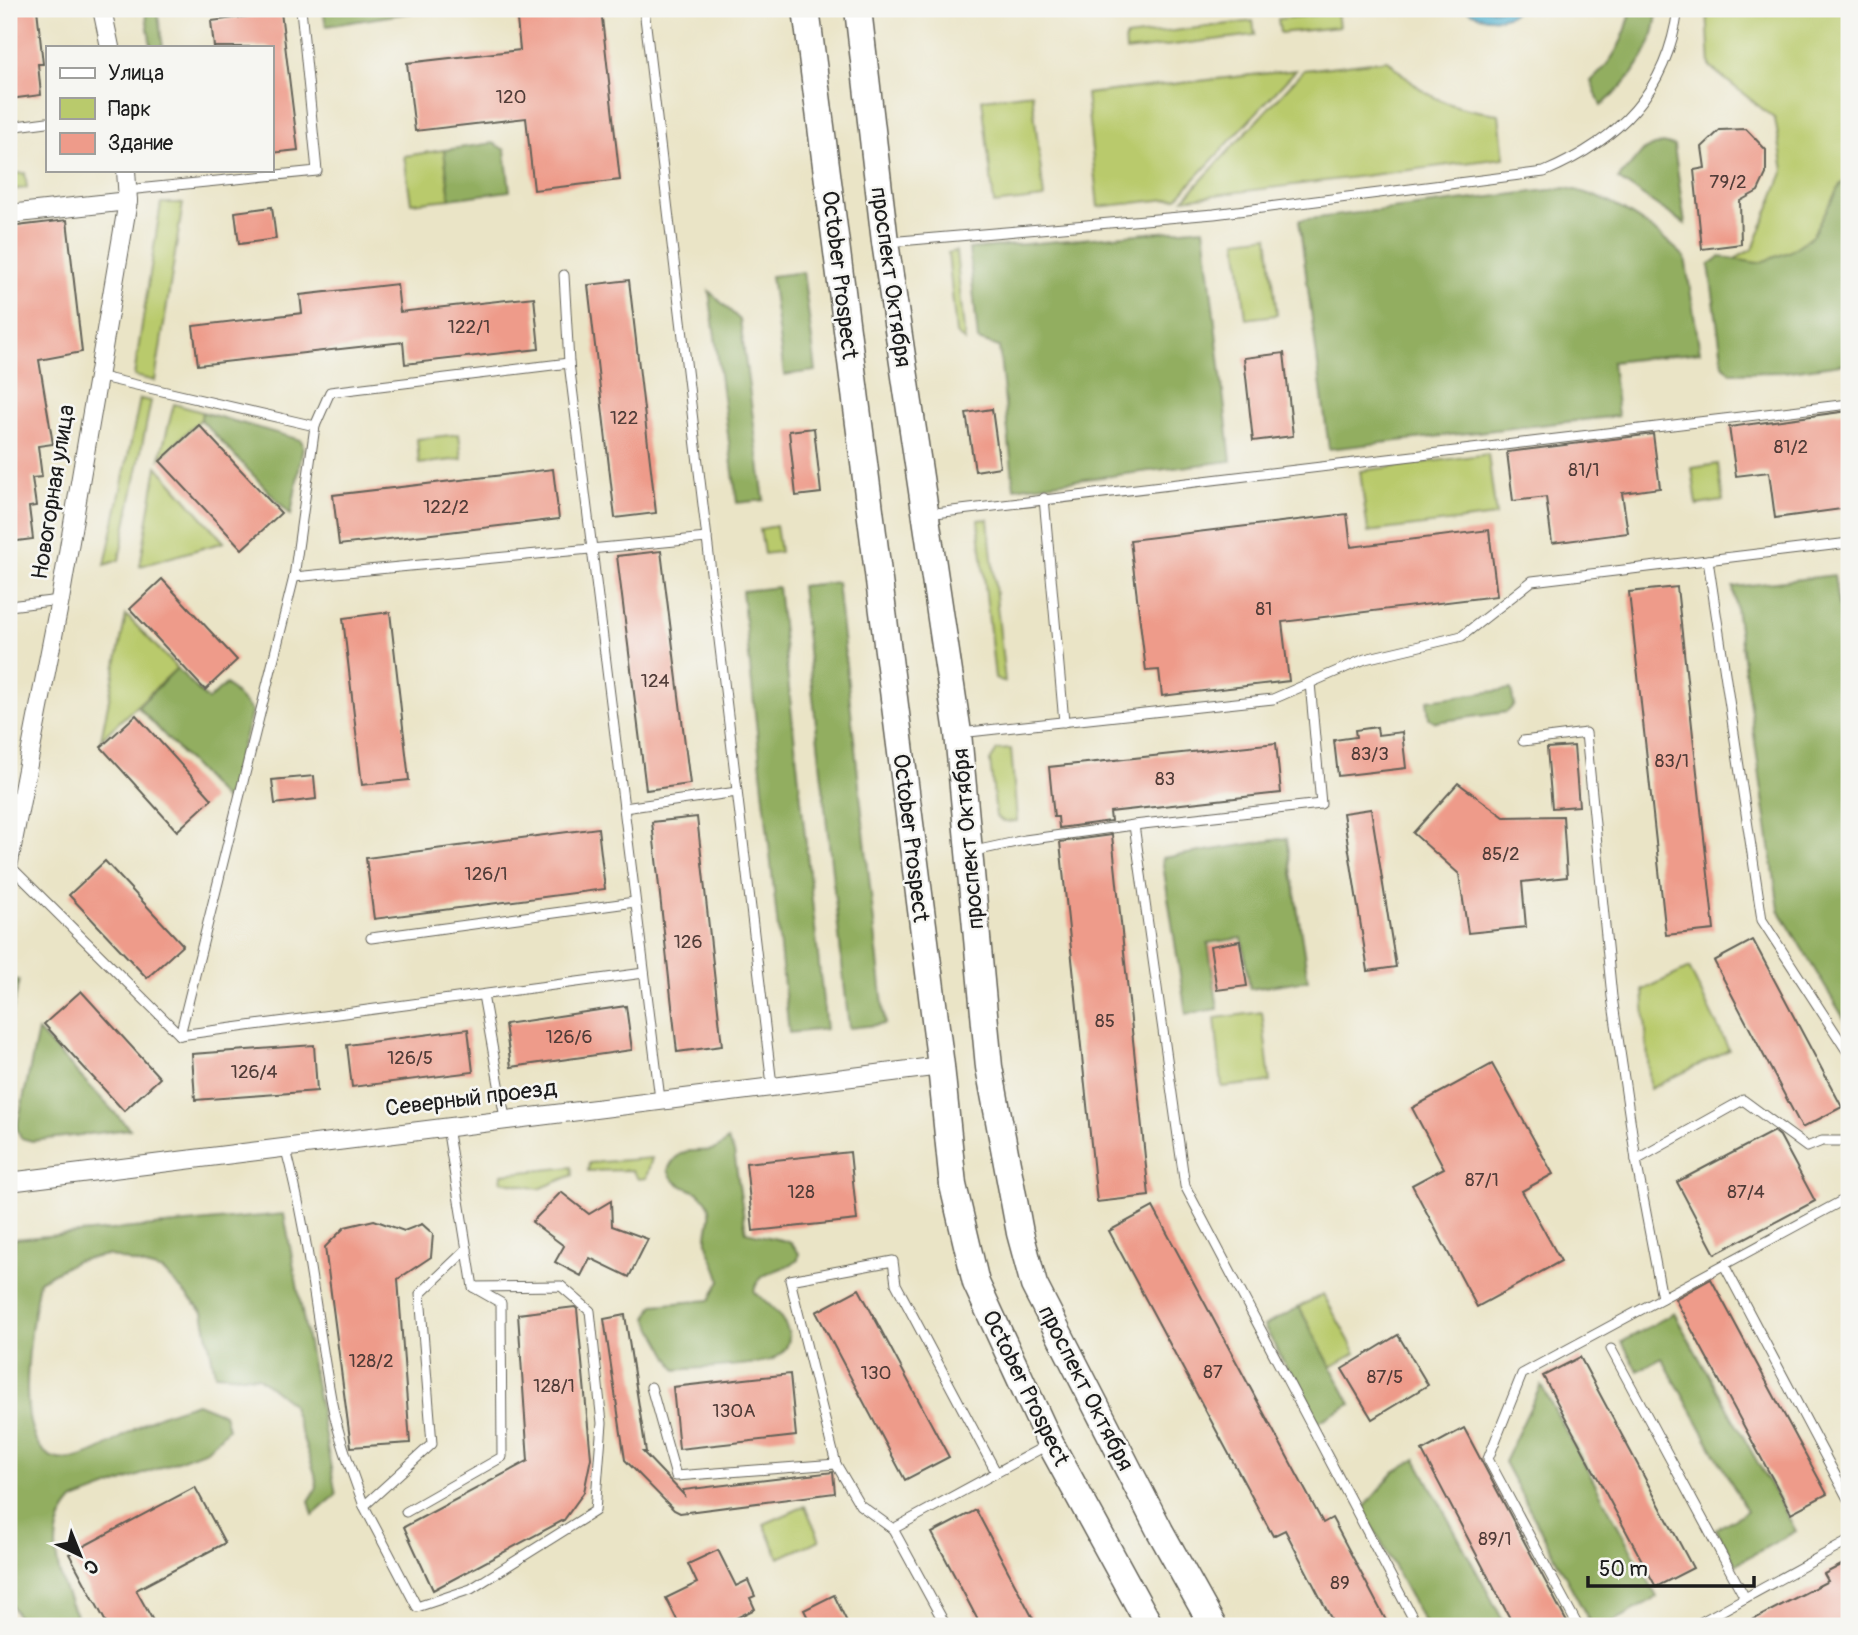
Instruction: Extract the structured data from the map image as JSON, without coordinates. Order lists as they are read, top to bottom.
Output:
{
  "streets": {
    "main road": ["October Prospect", "проспект Октября"],
    "street": ["Новогорная улица", "Северный проезд"]
  },
  "crossings": [
    ["October Prospect", "Северный проезд"]
  ],
  "house_numbers": [
    "120",
    "79/2",
    "122/1",
    "122",
    "81/2",
    "81/1",
    "122/2",
    "81",
    "124",
    "83/3",
    "83/1",
    "83",
    "85/2",
    "126/1",
    "126",
    "85",
    "126/6",
    "126/5",
    "126/4",
    "87/1",
    "128",
    "87/4",
    "128/2",
    "87",
    "130",
    "87/5",
    "128/1",
    "130А",
    "89/1",
    "89"
  ],
  "legend": ["Улица", "Парк", "Здание"],
  "scale_bar": "50 m",
  "north": "bottom right"
}
